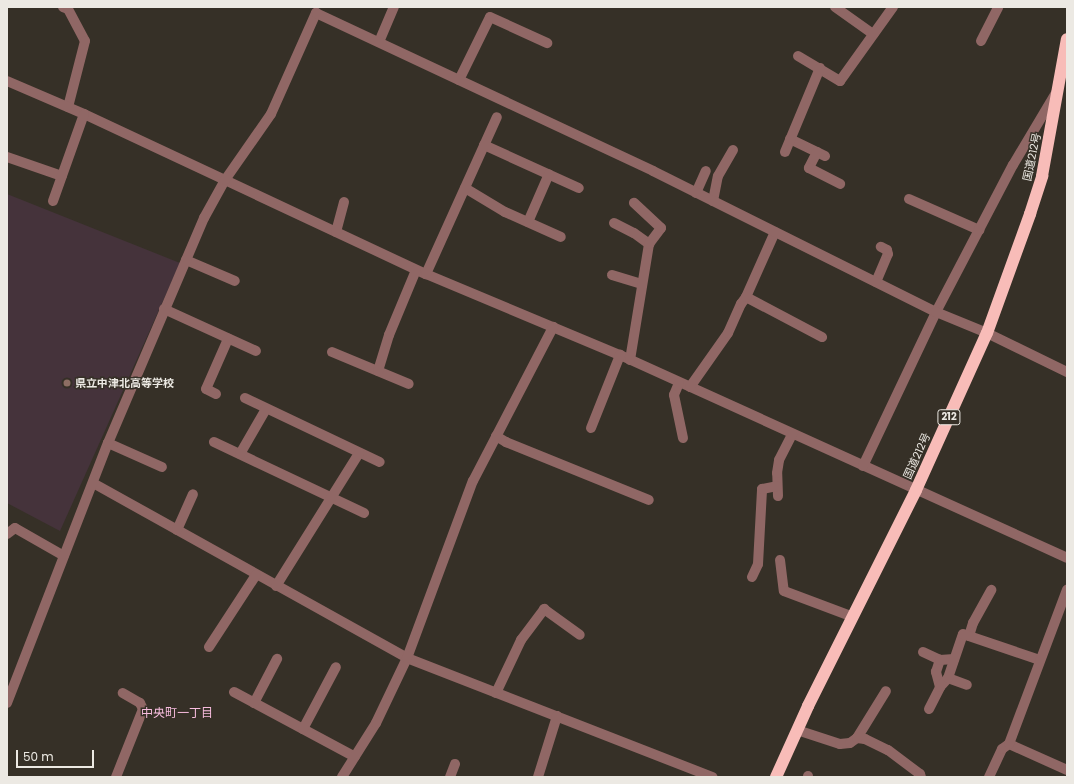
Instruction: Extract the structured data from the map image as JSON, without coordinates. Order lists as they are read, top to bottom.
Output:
{
  "streets": {
    "highway": ["国道212号", "212"]
  },
  "districts": ["中央町一丁目"],
  "places": ["県立中津北高等学校"],
  "scale_bar": "50 m"
}
